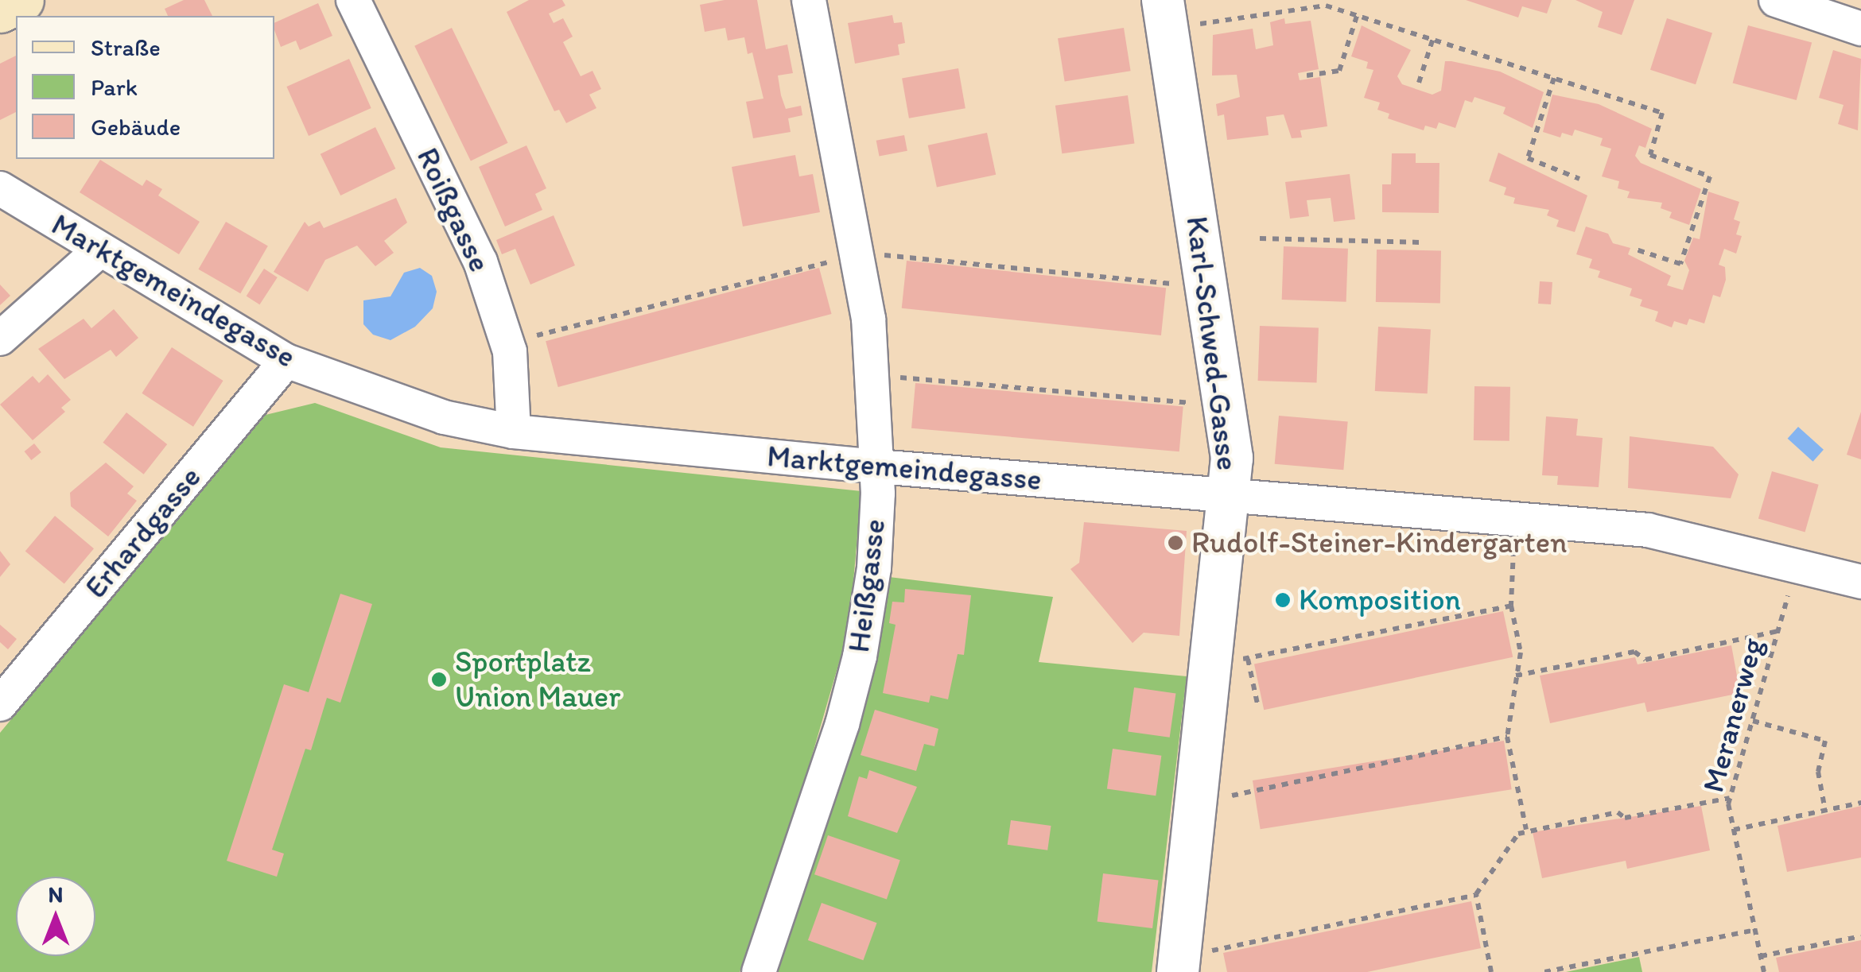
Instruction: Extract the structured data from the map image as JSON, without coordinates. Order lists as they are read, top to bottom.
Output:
{
  "streets": {
    "street": [
      "Roißgasse",
      "Marktgemeindegasse",
      "Karl-Schwed-Gasse",
      "Erhardgasse",
      "Heißgasse"
    ],
    "path": ["Meranerweg"]
  },
  "crossings": [
    ["Roißgasse", "Marktgemeindegasse"],
    ["Marktgemeindegasse", "Karl-Schwed-Gasse"],
    ["Marktgemeindegasse", "Erhardgasse"],
    ["Marktgemeindegasse", "Heißgasse"],
    ["Marktgemeindegasse", "Meranerweg"]
  ],
  "places": ["Rudolf-Steiner-Kindergarten", "Komposition", "Sportplatz Union Mauer"],
  "legend": ["Straße", "Park", "Gebäude"],
  "north": "top"
}
